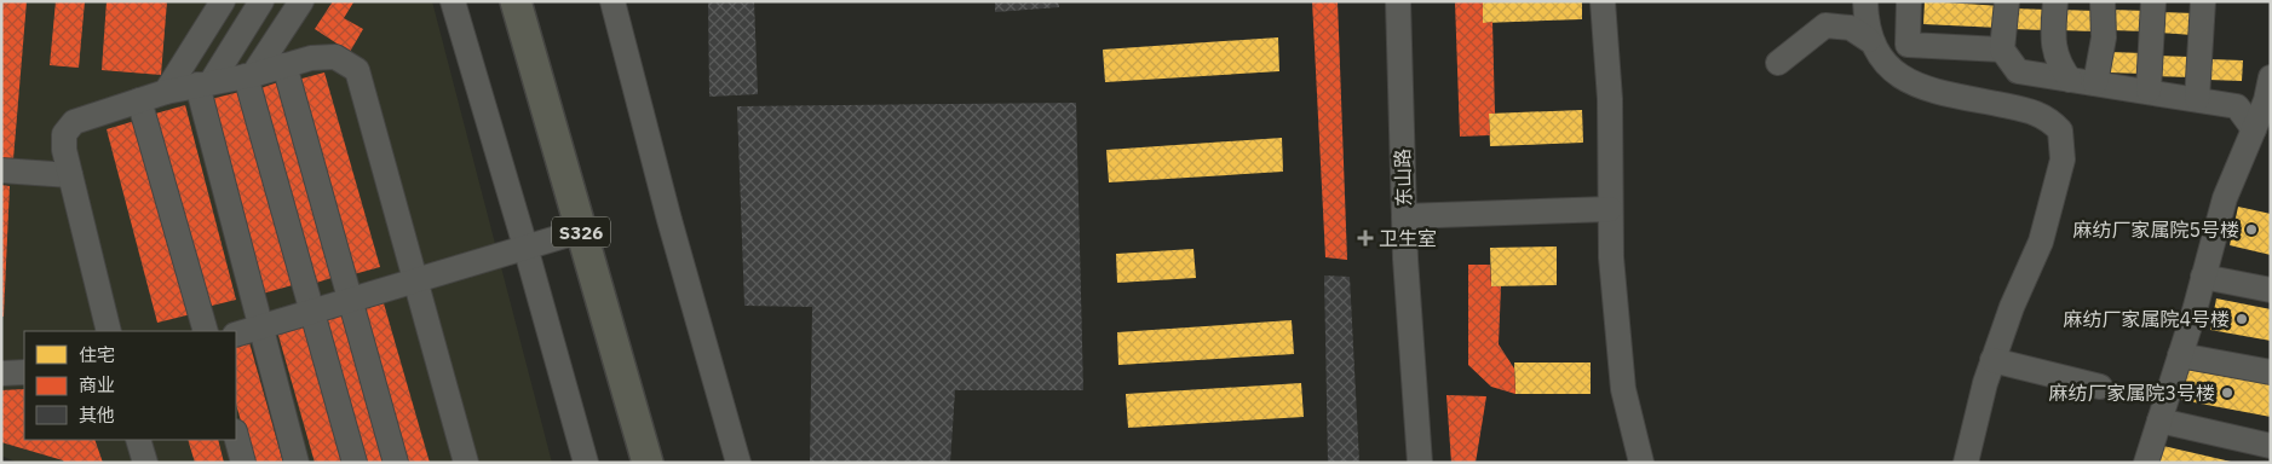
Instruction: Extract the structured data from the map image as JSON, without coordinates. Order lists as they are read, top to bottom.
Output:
{
  "streets": {
    "main road": ["S326"],
    "street": ["东山路"]
  },
  "places": {
    "other": ["麻纺厂家属院5号楼", "麻纺厂家属院4号楼", "麻纺厂家属院3号楼"],
    "health": ["卫生室"]
  },
  "legend": ["住宅", "商业", "其他"]
}
